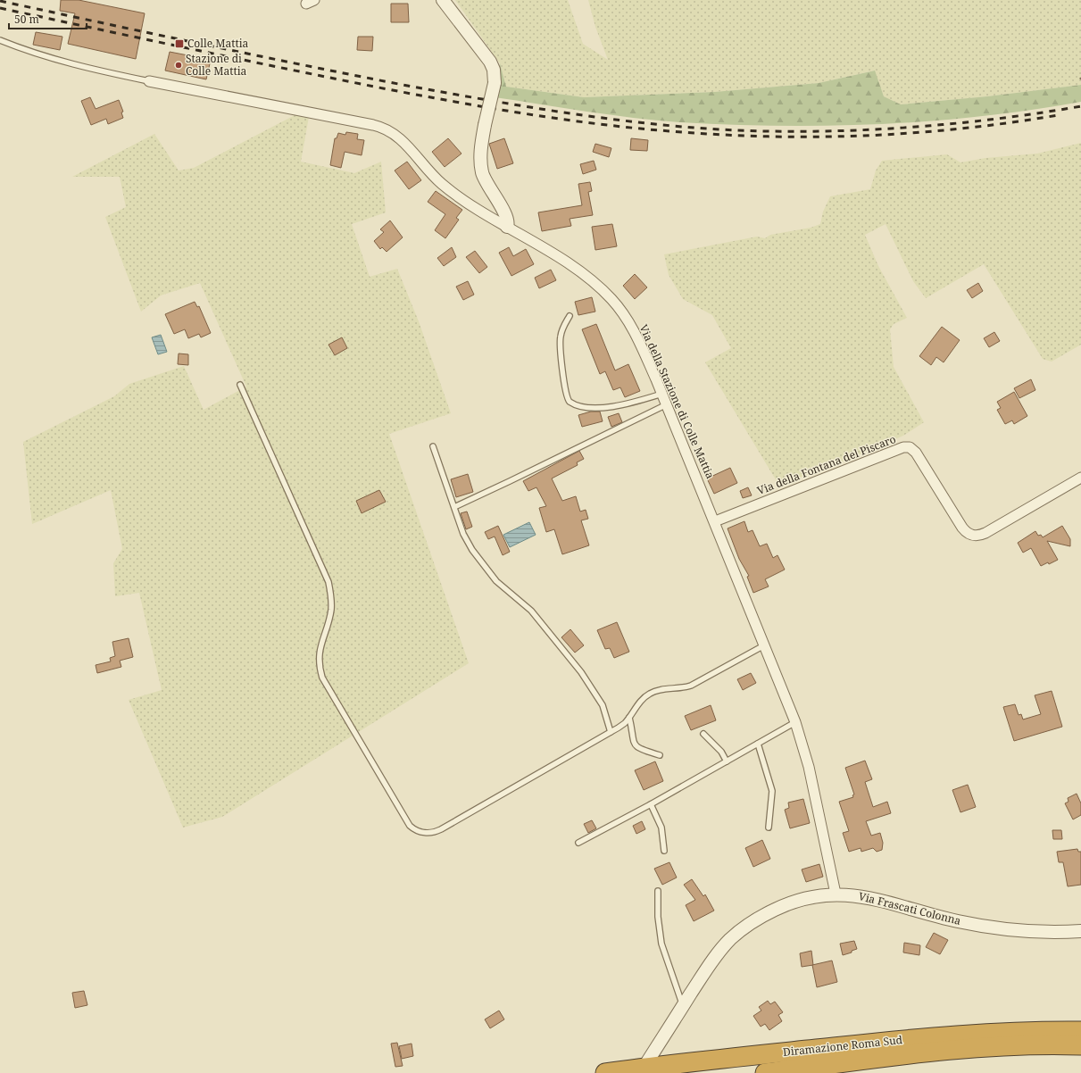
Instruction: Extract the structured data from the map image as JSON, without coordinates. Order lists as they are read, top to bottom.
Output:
{
  "streets": {
    "highway": ["Diramazione Roma Sud"],
    "street": ["Via della Stazione di Colle Mattia", "Via della Fontana del Piscaro", "Via Frascati Colonna"]
  },
  "crossings": [
    ["Via della Stazione di Colle Mattia", "Via della Fontana del Piscaro"],
    ["Via della Stazione di Colle Mattia", "Via Frascati Colonna"]
  ],
  "places": {
    "transit": ["Colle Mattia"],
    "other": ["Stazione di Colle Mattia"]
  },
  "scale_bar": "50 m"
}
